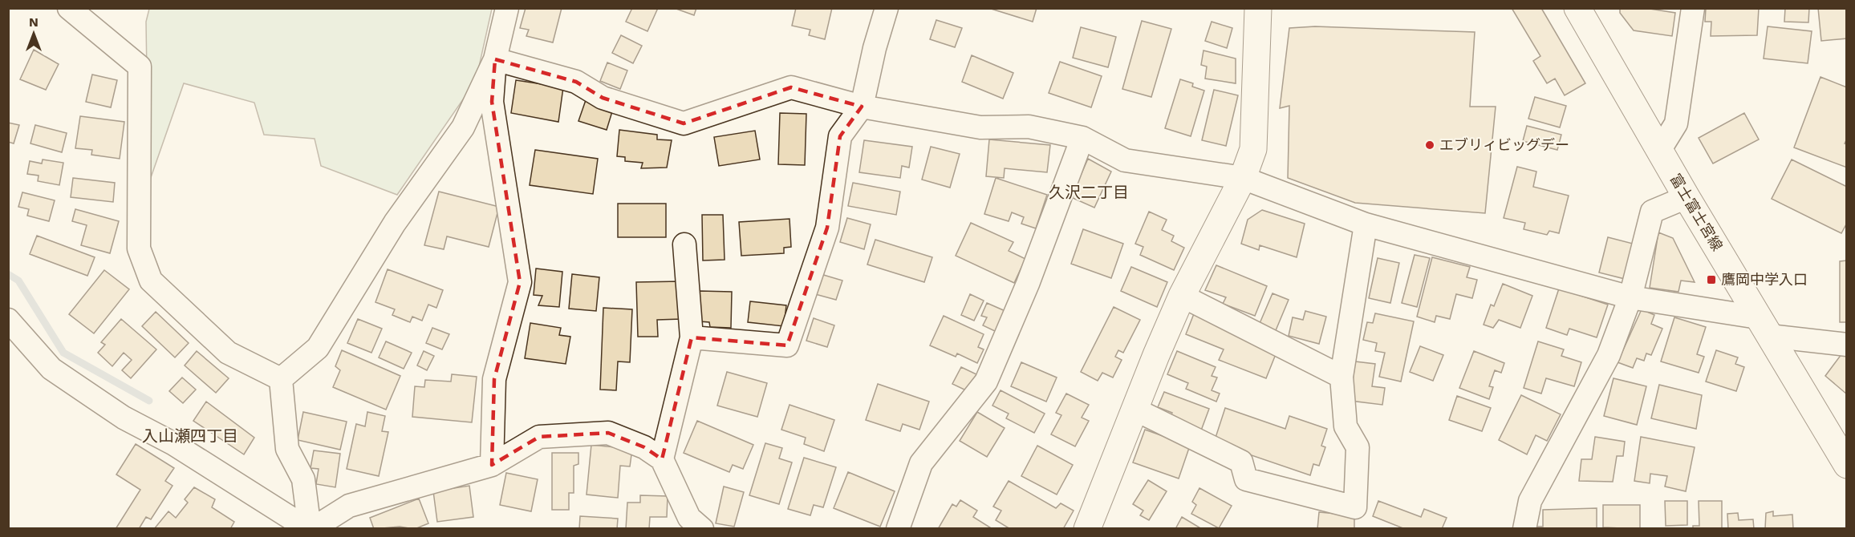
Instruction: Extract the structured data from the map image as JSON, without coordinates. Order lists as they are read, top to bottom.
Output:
{
  "streets": {
    "street": ["富士富士宮線"]
  },
  "districts": ["久沢二丁目", "入山瀬四丁目"],
  "places": {
    "other": ["エブリィビッグデー"],
    "transit": ["鷹岡中学入口"]
  },
  "north": "top"
}
